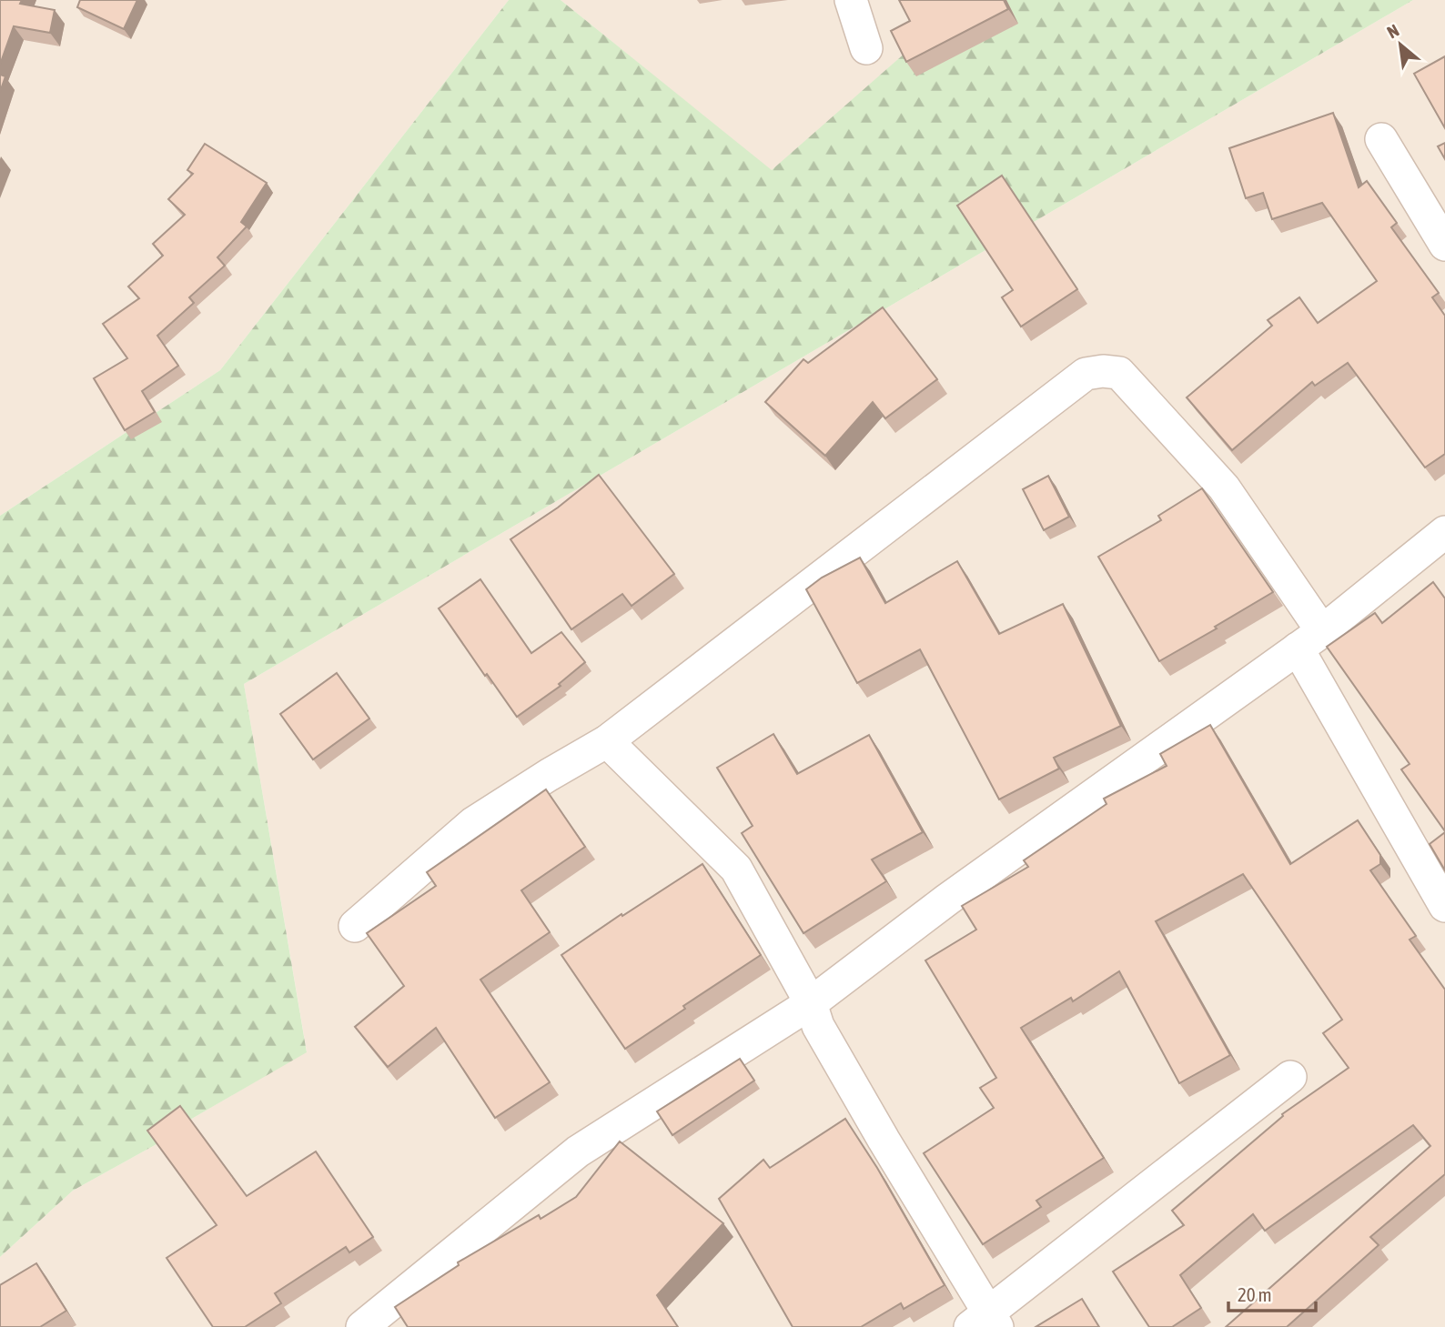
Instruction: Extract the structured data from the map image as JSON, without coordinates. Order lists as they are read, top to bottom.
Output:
{
  "scale_bar": "20 m",
  "north": "top left"
}
